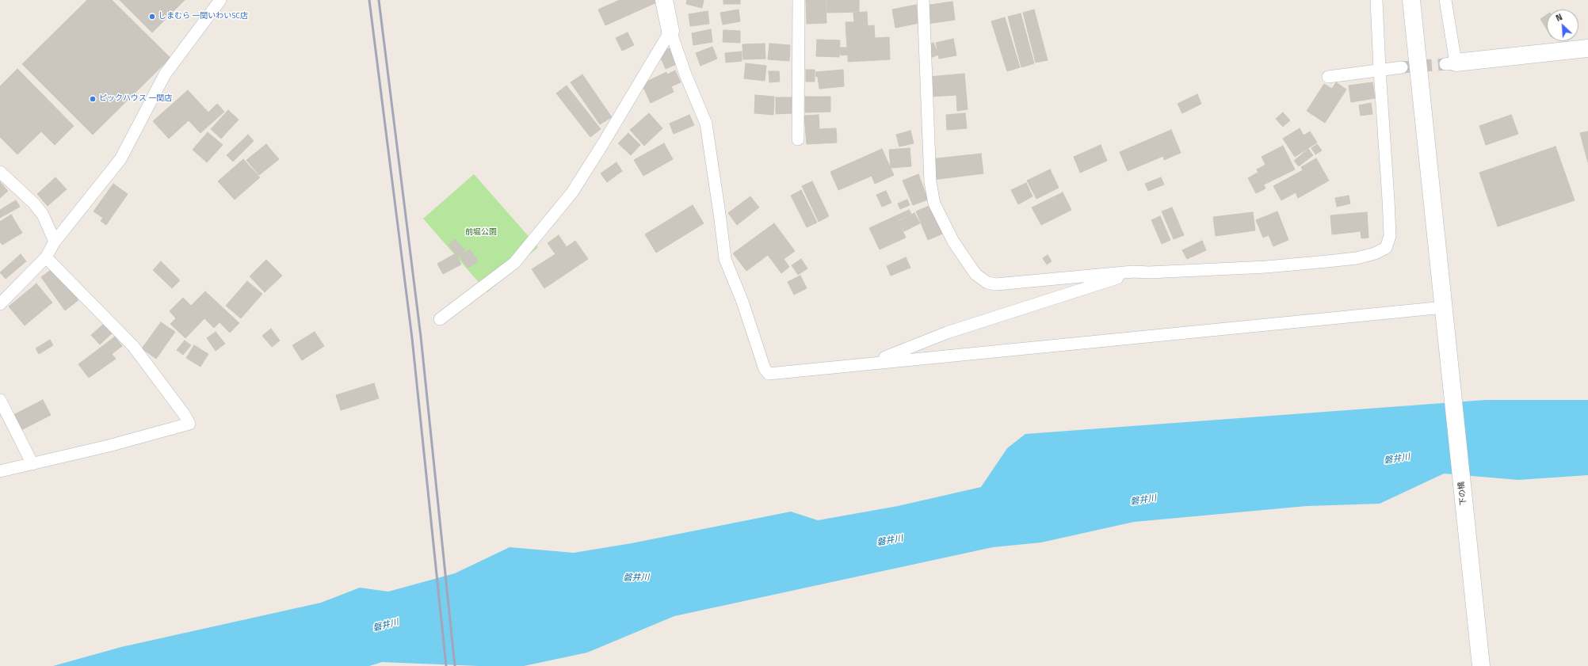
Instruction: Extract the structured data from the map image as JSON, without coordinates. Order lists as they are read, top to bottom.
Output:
{
  "streets": {
    "street": ["下の橋"]
  },
  "water": ["磐井川"],
  "parks": ["前堀公園"],
  "places": ["しまむら 一関いわいSC店", "ピックハウス 一関店"],
  "north": "top left"
}
